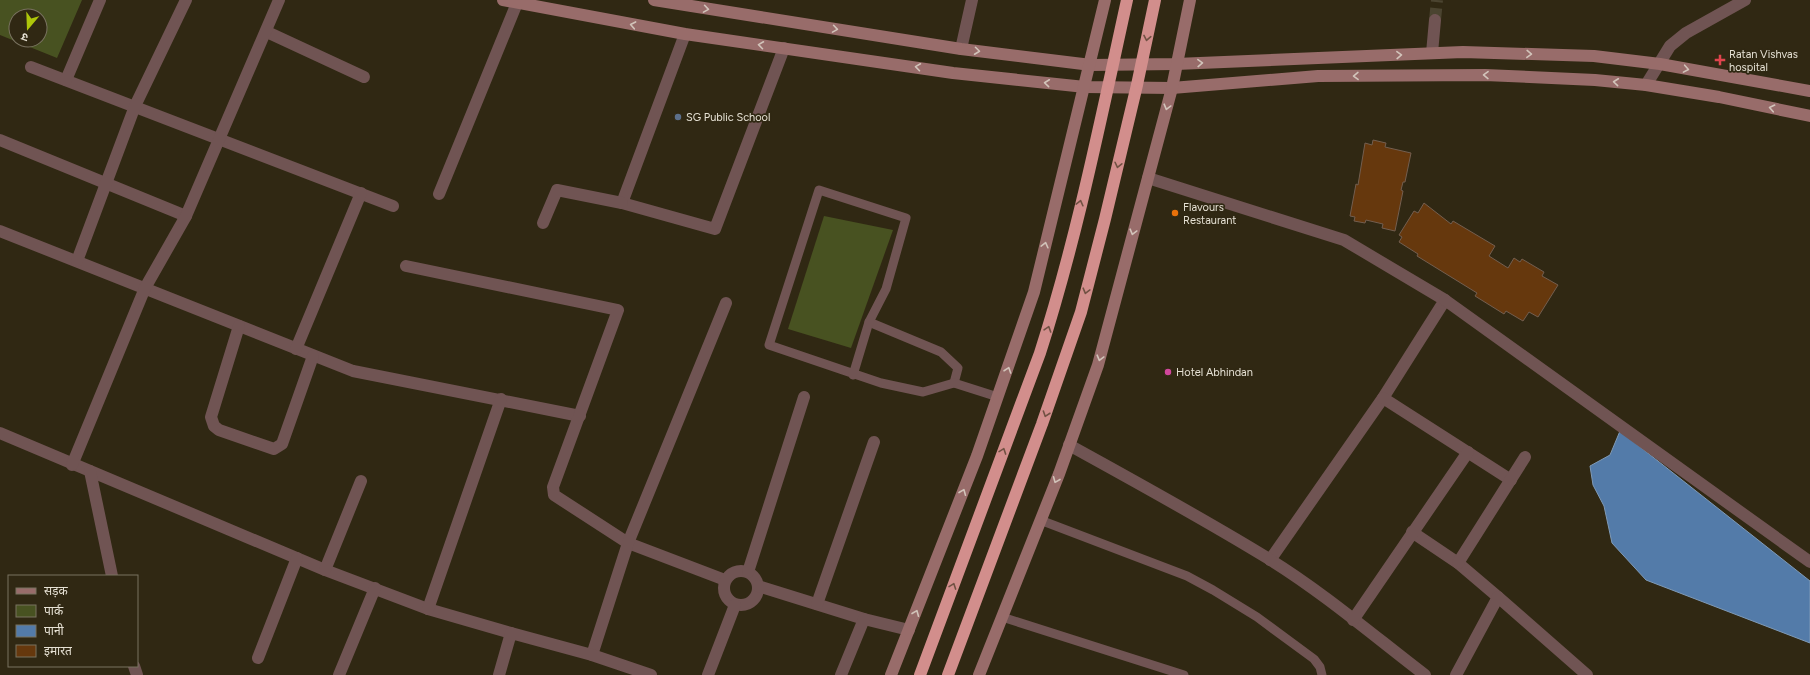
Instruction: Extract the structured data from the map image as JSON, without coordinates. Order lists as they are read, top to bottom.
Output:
{
  "places": {
    "health": ["Ratan Vishvas hospital"],
    "other": ["SG Public School", "Flavours Restaurant", "Hotel Abhindan"]
  },
  "legend": [
    "सड़क",
    "पार्क",
    "पानी",
    "इमारत"
  ],
  "north": "bottom"
}
